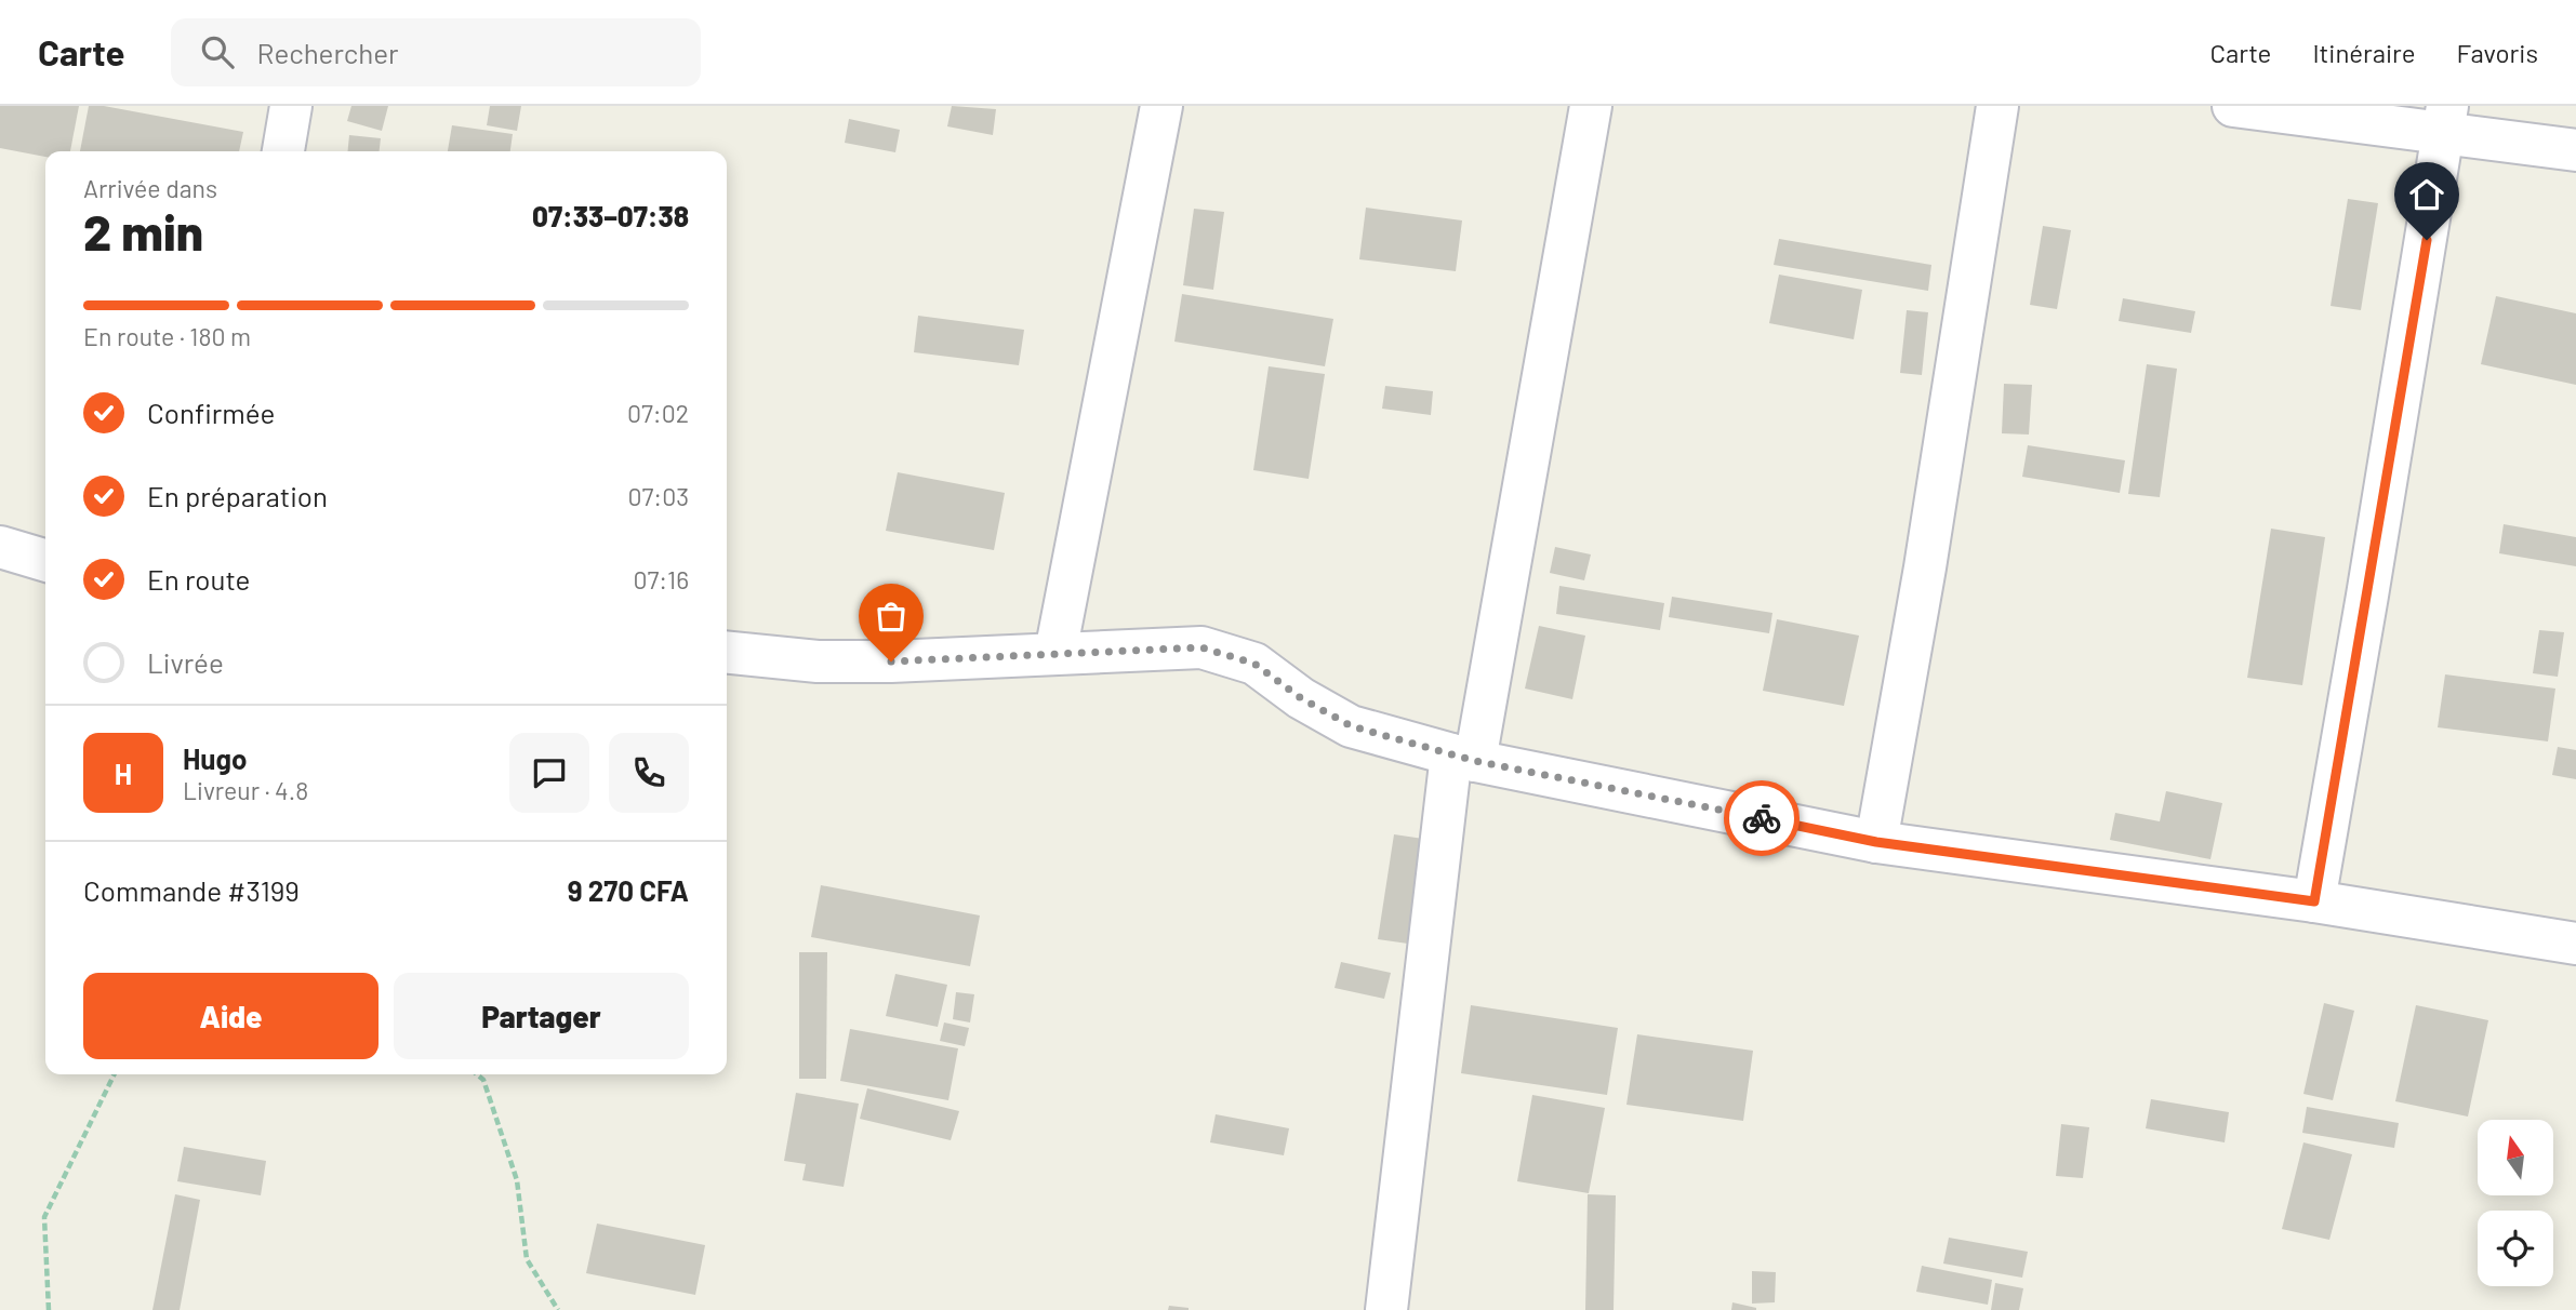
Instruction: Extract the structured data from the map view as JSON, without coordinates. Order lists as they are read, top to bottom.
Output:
{
  "north": "top",
  "page": {
    "header": "Carte",
    "search": "Rechercher",
    "nav": ["Carte", "Itinéraire", "Favoris"],
    "heading": ["2 min", "Arrivée dans", "07:33–07:38"],
    "panel": [
      "Hugo",
      "Livreur · 4.8",
      "Commande #3199",
      "9 270 CFA"
    ],
    "bar": "En route · 180 m",
    "list": [
      ["Confirmée", "07:02"],
      ["En préparation", "07:03"],
      ["En route", "07:16"],
      "Livrée"
    ],
    "round": "H",
    "buttons": ["Aide", "Partager"]
  }
}
